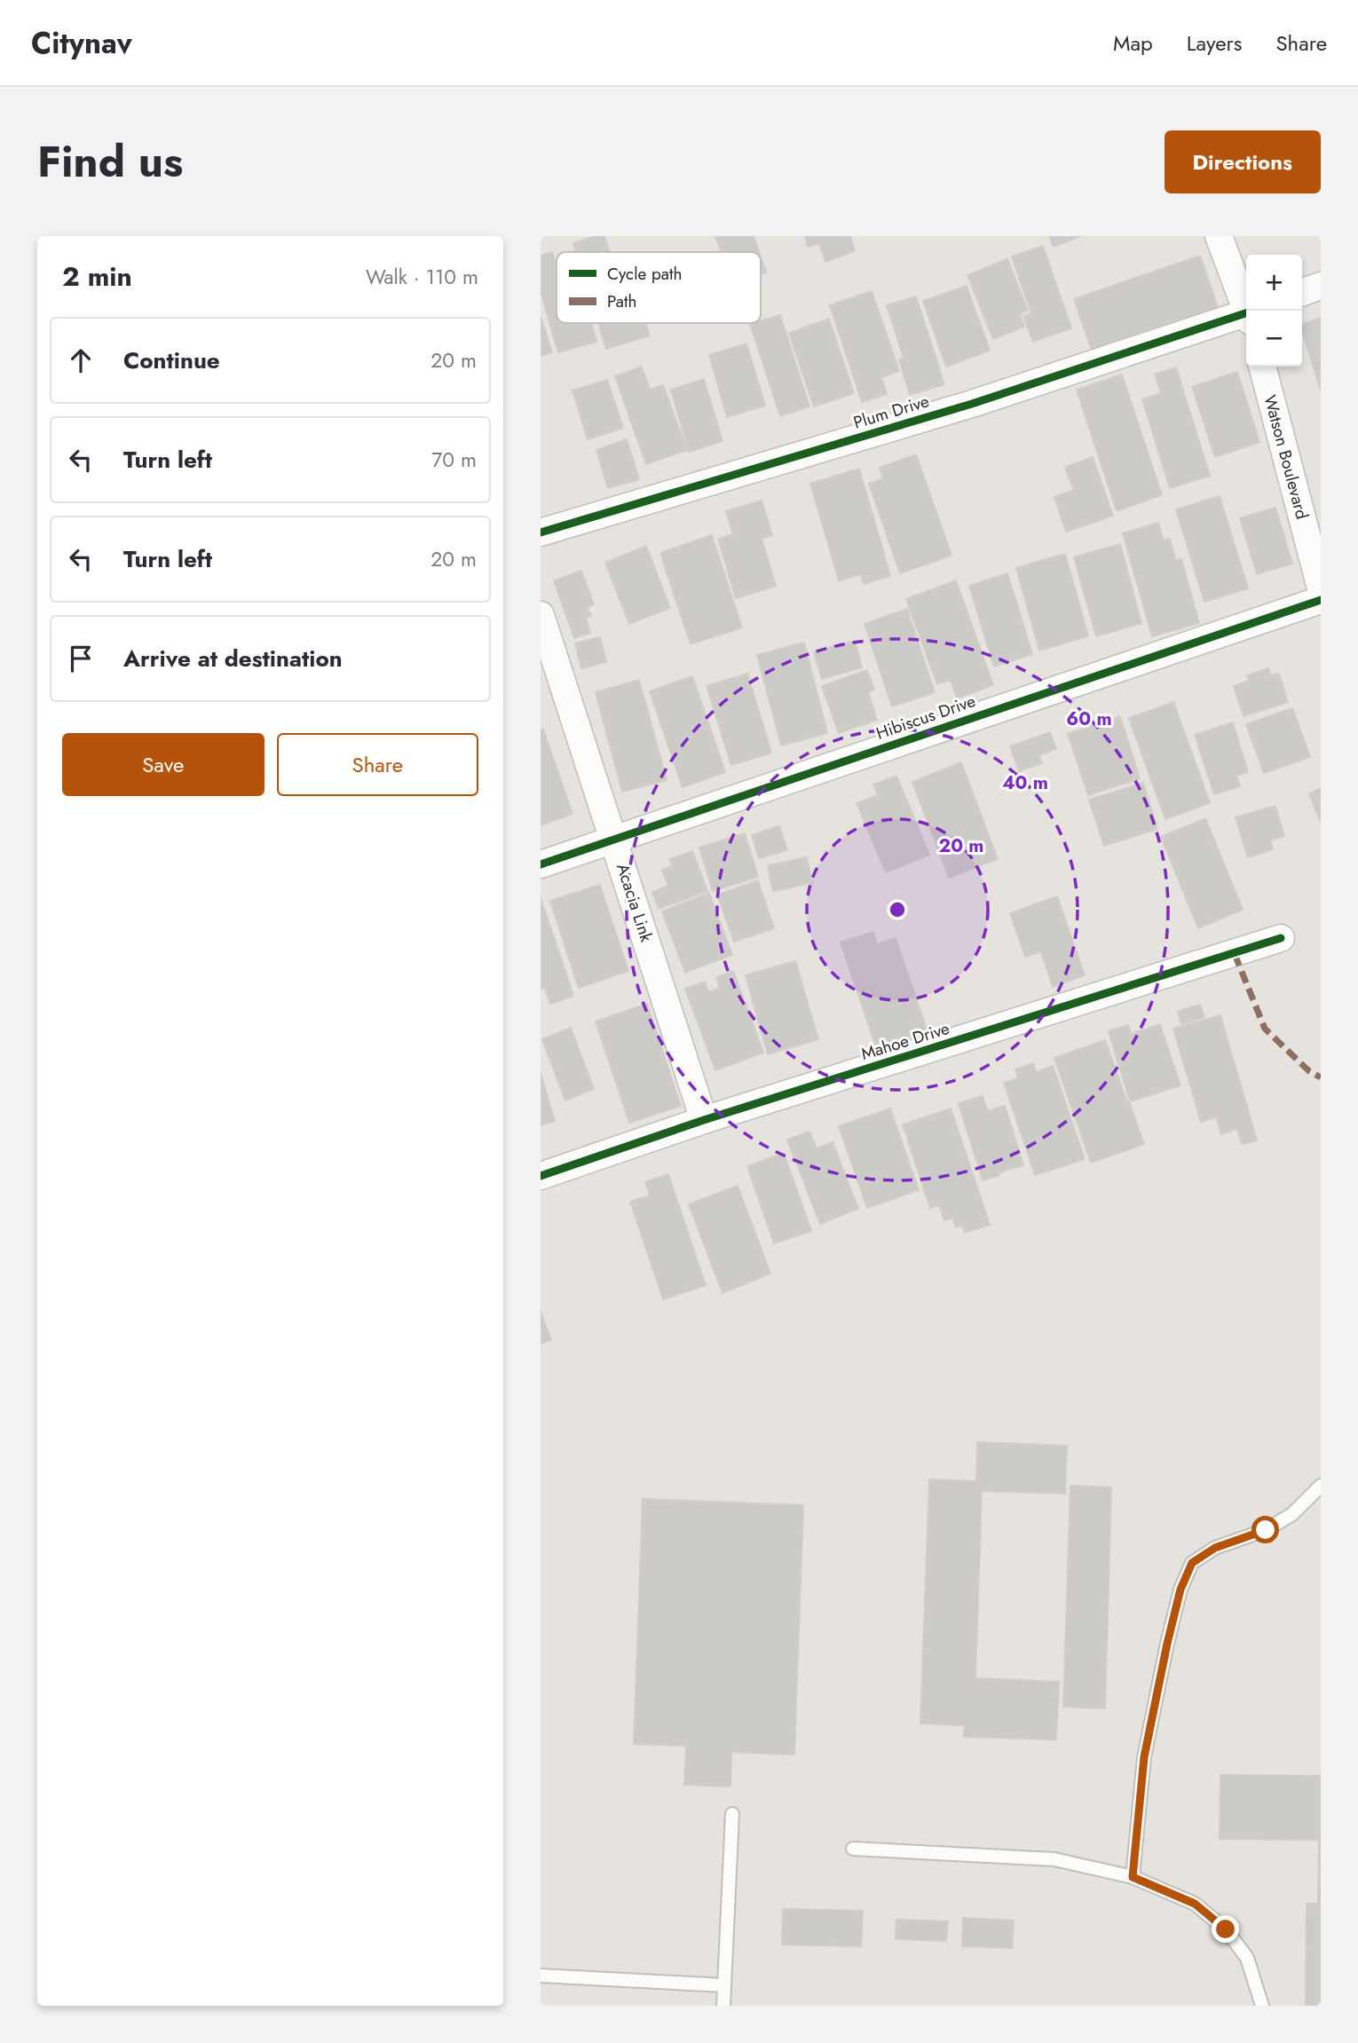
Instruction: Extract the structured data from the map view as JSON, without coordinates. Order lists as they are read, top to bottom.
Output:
{
  "streets": {
    "street": [
      "Plum Drive",
      "Watson Boulevard",
      "Hibiscus Drive",
      "Acacia Link",
      "Mahoe Drive"
    ]
  },
  "crossings": [
    ["Hibiscus Drive", "Acacia Link"],
    ["Acacia Link", "Mahoe Drive"]
  ],
  "legend": ["Cycle path", "Path"],
  "page": {
    "header": "Citynav",
    "nav": ["Map", "Layers", "Share"],
    "title": "Find us",
    "buttons": [
      "Directions",
      ["Save", "Share"]
    ],
    "heading": ["2 min", "Walk · 110 m"],
    "map_buttons": ["+", "−"],
    "list": [
      ["Continue", "20 m"],
      ["Turn left", "70 m"],
      ["Turn left", "20 m"],
      "Arrive at destination"
    ]
  },
  "rings": ["60 m", "40 m", "20 m"]
}
